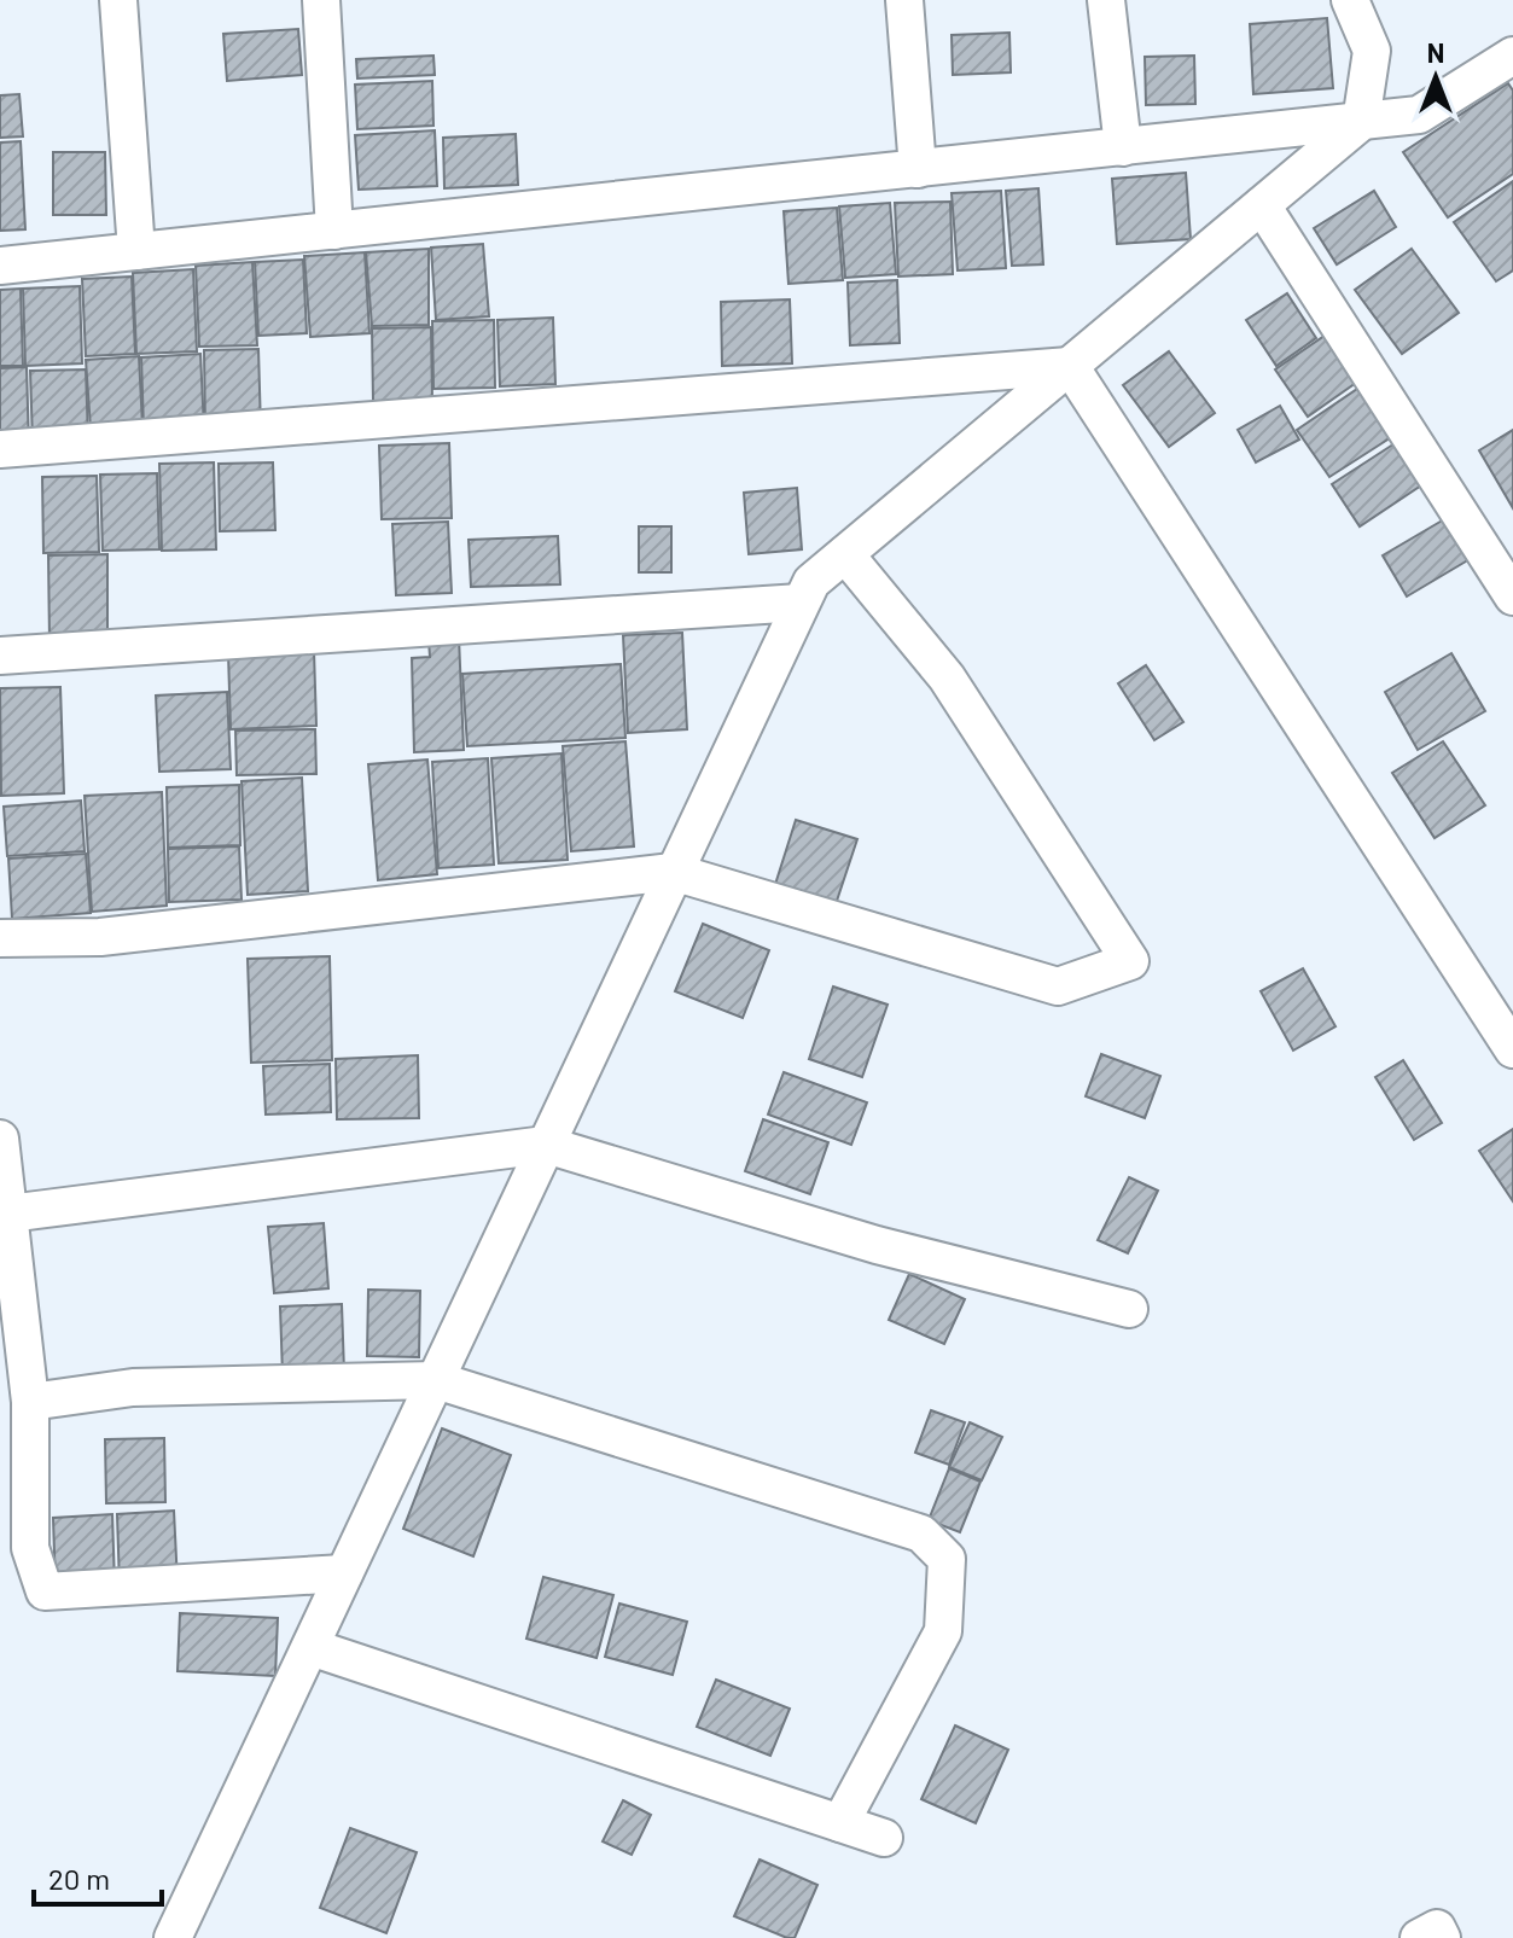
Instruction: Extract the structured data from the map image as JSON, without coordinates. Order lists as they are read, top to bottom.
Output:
{
  "scale_bar": "20 m",
  "north": "top"
}
